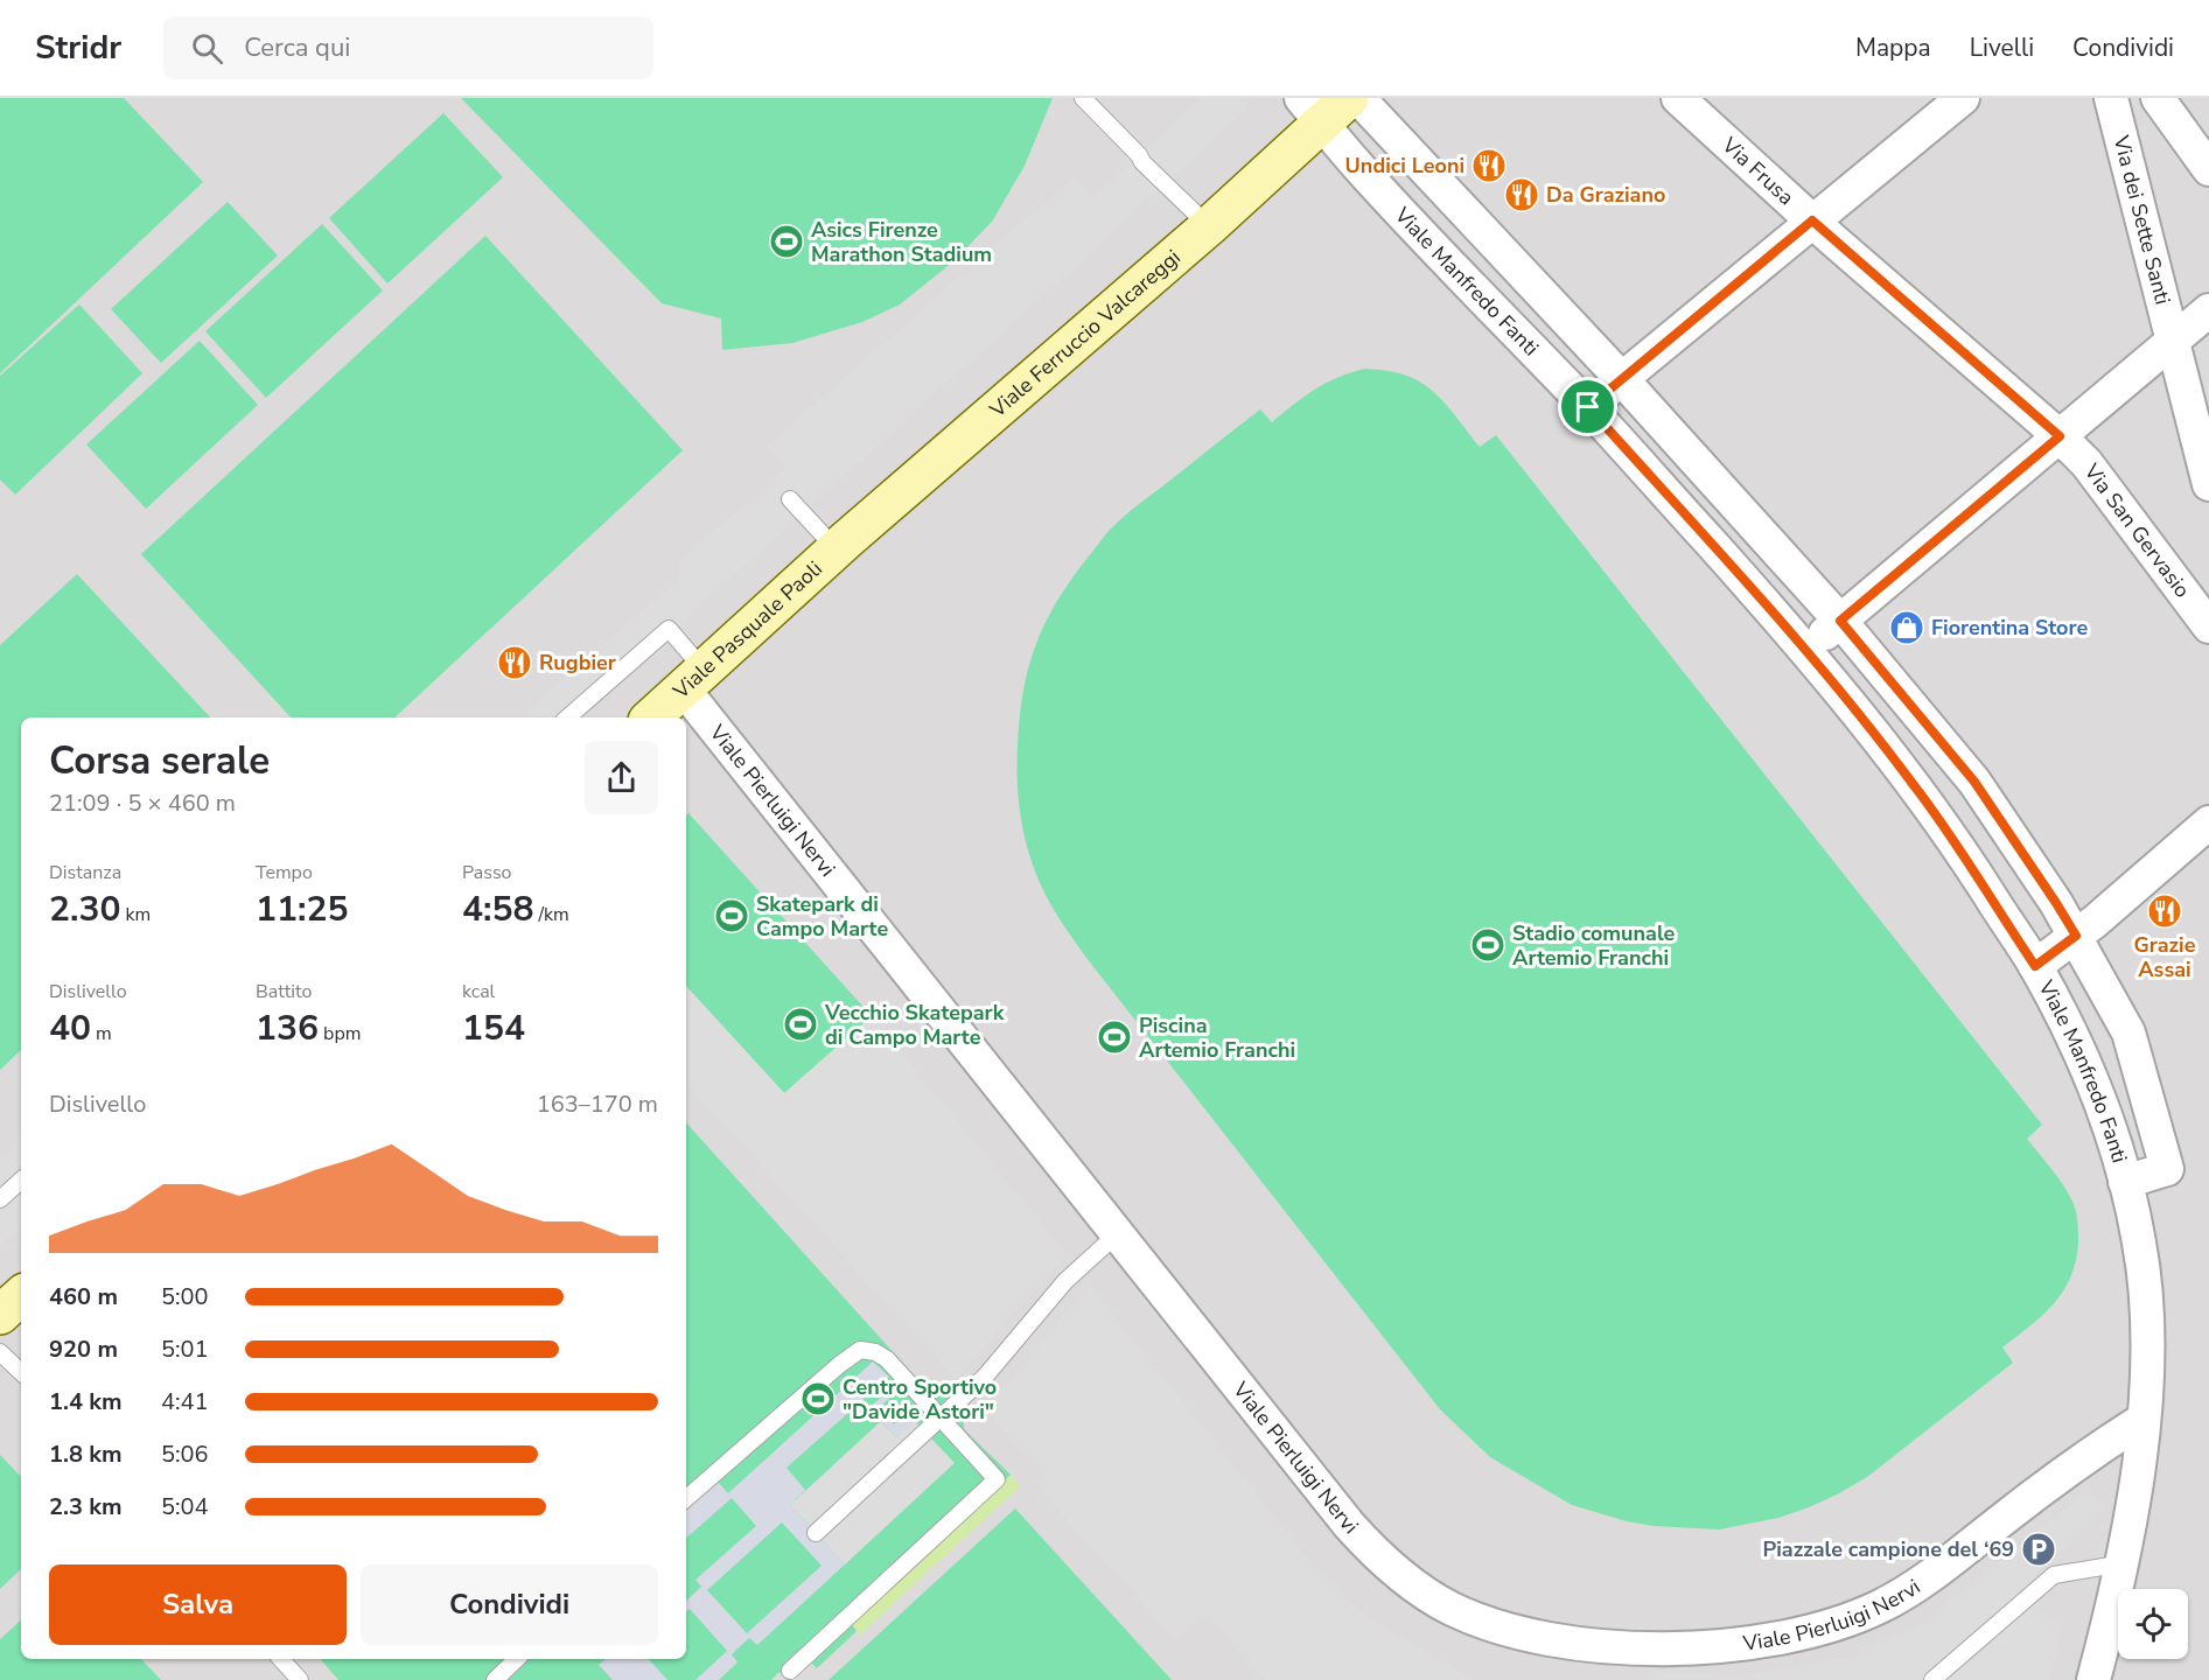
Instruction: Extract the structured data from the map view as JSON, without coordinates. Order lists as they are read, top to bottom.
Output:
{
  "streets": {
    "street": [
      "Via Frusa",
      "Via dei Sette Santi",
      "Viale Manfredo Fanti",
      "Viale Ferruccio Valcareggi",
      "Via San Gervasio",
      "Viale Pasquale Paoli",
      "Viale Pierluigi Nervi"
    ]
  },
  "crossings": [
    ["Via Frusa", "Via San Gervasio"],
    ["Viale Manfredo Fanti", "Viale Ferruccio Valcareggi"],
    ["Viale Manfredo Fanti", "Viale Pierluigi Nervi"],
    ["Viale Ferruccio Valcareggi", "Viale Pasquale Paoli"],
    ["Viale Pasquale Paoli", "Viale Pierluigi Nervi"]
  ],
  "places": {
    "restaurant": [
      "Undici Leoni",
      "Da Graziano",
      "Rugbier",
      "Grazie Assai"
    ],
    "sports": [
      "Asics Firenze Marathon Stadium",
      "Skatepark di Campo Marte",
      "Stadio comunale Artemio Franchi",
      "Vecchio Skatepark di Campo Marte",
      "Piscina Artemio Franchi",
      "Centro Sportivo \"Davide Astori\""
    ],
    "shop": ["Fiorentina Store"],
    "parking": ["Piazzale campione del ‘69"]
  },
  "page": {
    "header": "Stridr",
    "search": "Cerca qui",
    "nav": ["Mappa", "Livelli", "Condividi"],
    "heading": ["Corsa serale", "21:09 · 5 × 460 m"],
    "stats": [
      ["Distanza", "2.30 km"],
      ["Tempo", "11:25"],
      ["Passo", "4:58 /km"],
      ["Dislivello", "40 m"],
      ["Battito", "136 bpm"],
      ["kcal", "154"]
    ],
    "chart": ["Dislivello", "163–170 m"],
    "list": [
      {
        "name": "460 m",
        "note": "5:00"
      },
      {
        "name": "920 m",
        "note": "5:01"
      },
      {
        "name": "1.4 km",
        "note": "4:41"
      },
      {
        "name": "1.8 km",
        "note": "5:06"
      },
      {
        "name": "2.3 km",
        "note": "5:04"
      }
    ],
    "buttons": ["Salva", "Condividi"]
  }
}
